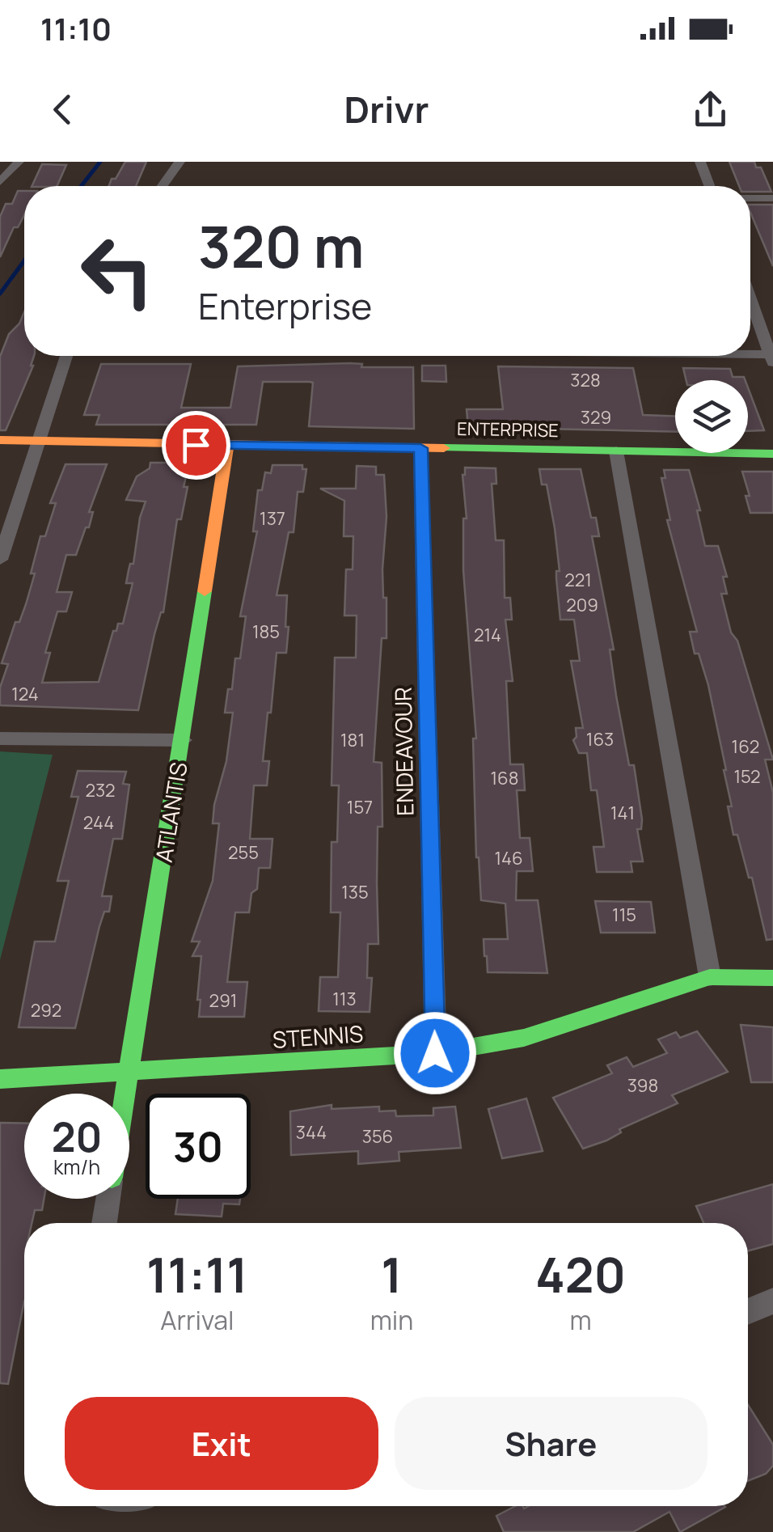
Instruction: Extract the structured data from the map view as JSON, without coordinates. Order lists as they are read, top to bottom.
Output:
{
  "streets": {
    "street": [
      "ENTERPRISE",
      "ENDEAVOUR",
      "ATLANTIS",
      "STENNIS"
    ]
  },
  "crossings": [
    ["ENTERPRISE", "ENDEAVOUR"],
    ["ENTERPRISE", "ATLANTIS"],
    ["ENDEAVOUR", "STENNIS"],
    ["ATLANTIS", "STENNIS"]
  ],
  "house_numbers": [
    "328",
    "329",
    "137",
    "221",
    "209",
    "185",
    "214",
    "124",
    "163",
    "181",
    "162",
    "152",
    "168",
    "232",
    "157",
    "141",
    "244",
    "255",
    "146",
    "135",
    "115",
    "113",
    "291",
    "292",
    "398",
    "344",
    "356"
  ],
  "page": {
    "status": "11:10",
    "header": "Drivr",
    "turn": ["320 m", "Enterprise"],
    "speed": "20 km/h",
    "limit": "30",
    "eta": [
      "11:11",
      "Arrival",
      "1",
      "min",
      "420",
      "m"
    ],
    "buttons": ["Exit", "Share"]
  }
}
